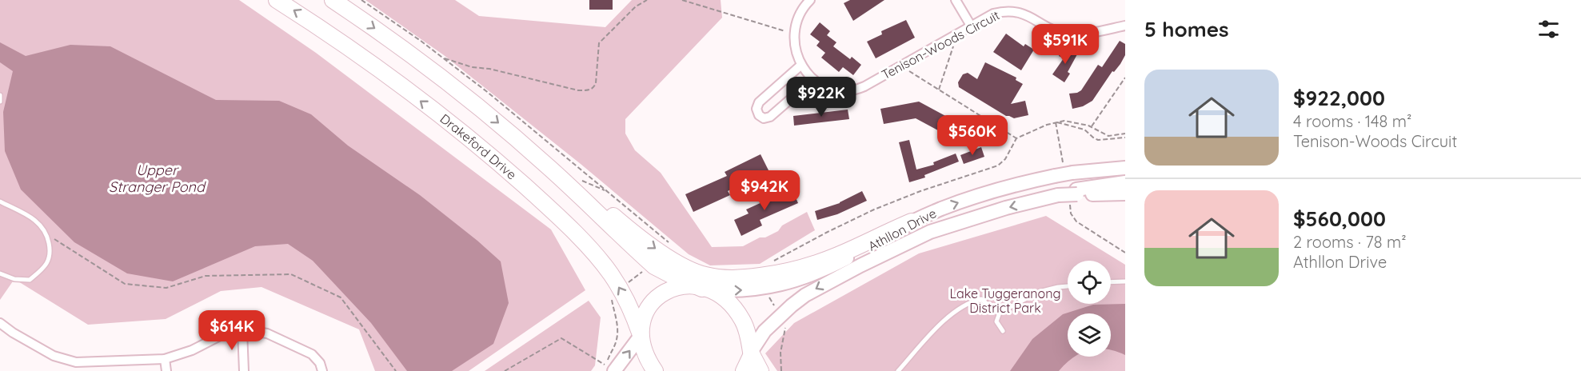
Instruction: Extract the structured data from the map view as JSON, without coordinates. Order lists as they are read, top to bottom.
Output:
{
  "streets": {
    "highway": ["Drakeford Drive"],
    "main road": ["Athllon Drive"],
    "street": ["Tenison-Woods Circuit"]
  },
  "water": ["Upper Stranger Pond"],
  "parks": ["Lake Tuggeranong District Park"],
  "page": {
    "heading": "5 homes",
    "price": [
      "$591K",
      "$922K",
      "$560K",
      "$942K",
      "$614K"
    ],
    "list": [
      {
        "name": "$922,000",
        "note": "4 rooms · 148 m² · Tenison-Woods Circuit"
      },
      {
        "name": "$560,000",
        "note": "2 rooms · 78 m² · Athllon Drive"
      }
    ]
  }
}
